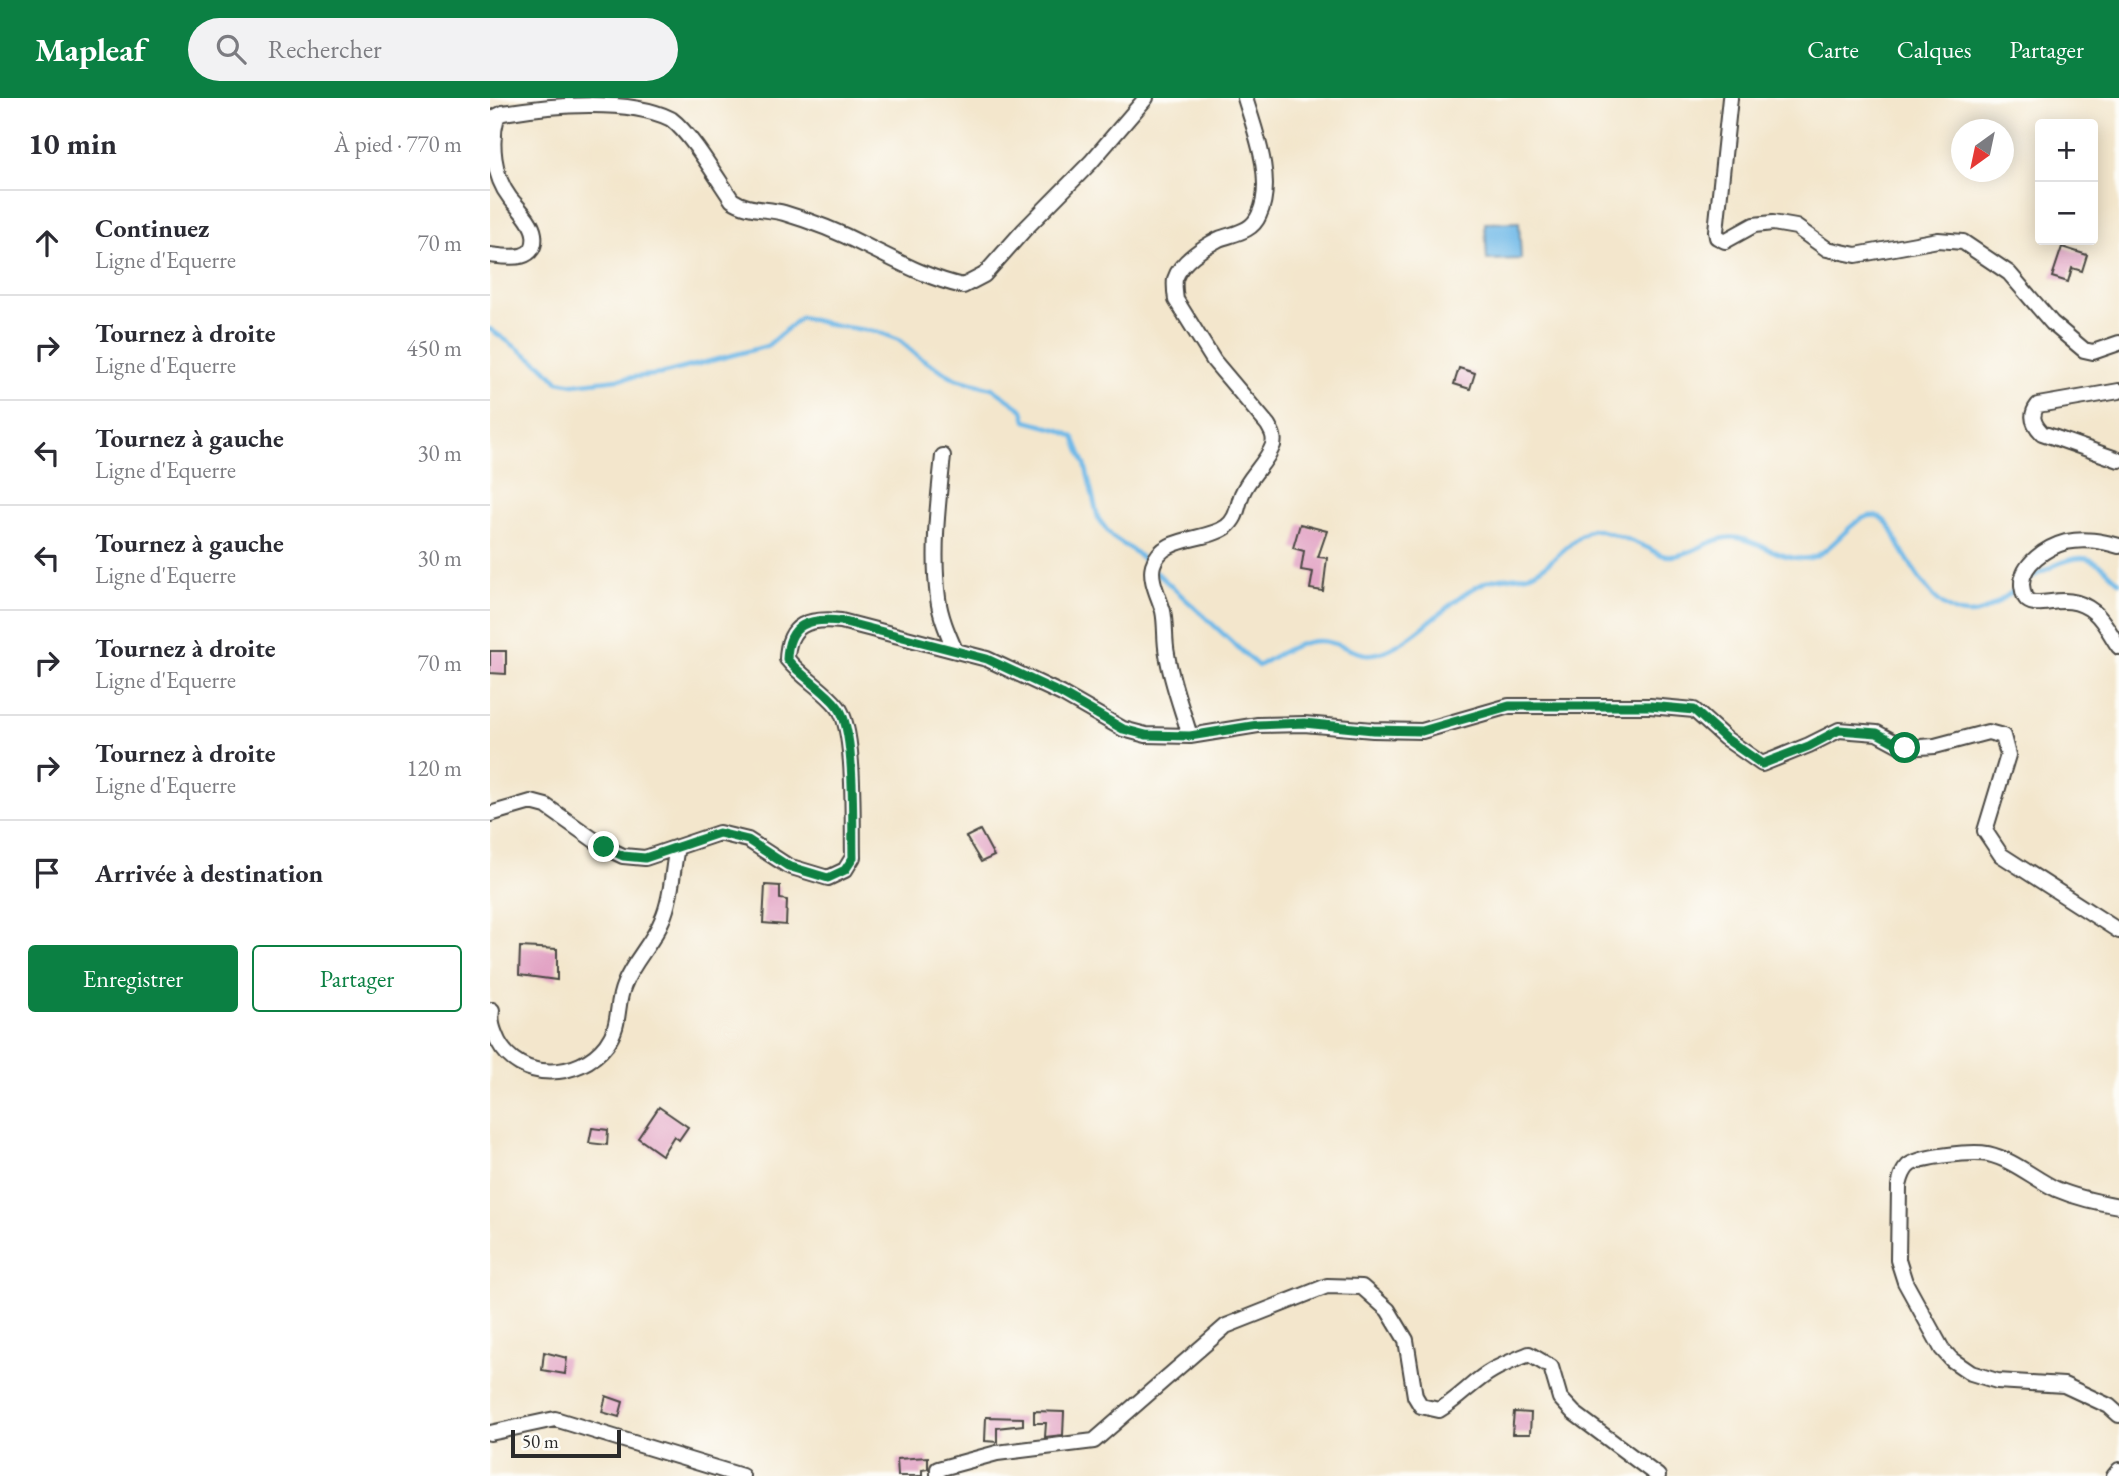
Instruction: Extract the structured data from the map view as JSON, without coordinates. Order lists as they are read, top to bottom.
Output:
{
  "scale_bar": "50 m",
  "north": "bottom left",
  "page": {
    "header": "Mapleaf",
    "search": "Rechercher",
    "nav": ["Carte", "Calques", "Partager"],
    "heading": ["10 min", "À pied · 770 m"],
    "map_buttons": ["+", "−"],
    "list": [
      ["Continuez", "Ligne d'Equerre", "70 m"],
      ["Tournez à droite", "Ligne d'Equerre", "450 m"],
      ["Tournez à gauche", "Ligne d'Equerre", "30 m"],
      ["Tournez à gauche", "Ligne d'Equerre", "30 m"],
      ["Tournez à droite", "Ligne d'Equerre", "70 m"],
      ["Tournez à droite", "Ligne d'Equerre", "120 m"],
      "Arrivée à destination"
    ],
    "buttons": ["Enregistrer", "Partager"],
    "scale": "50 m"
  }
}
